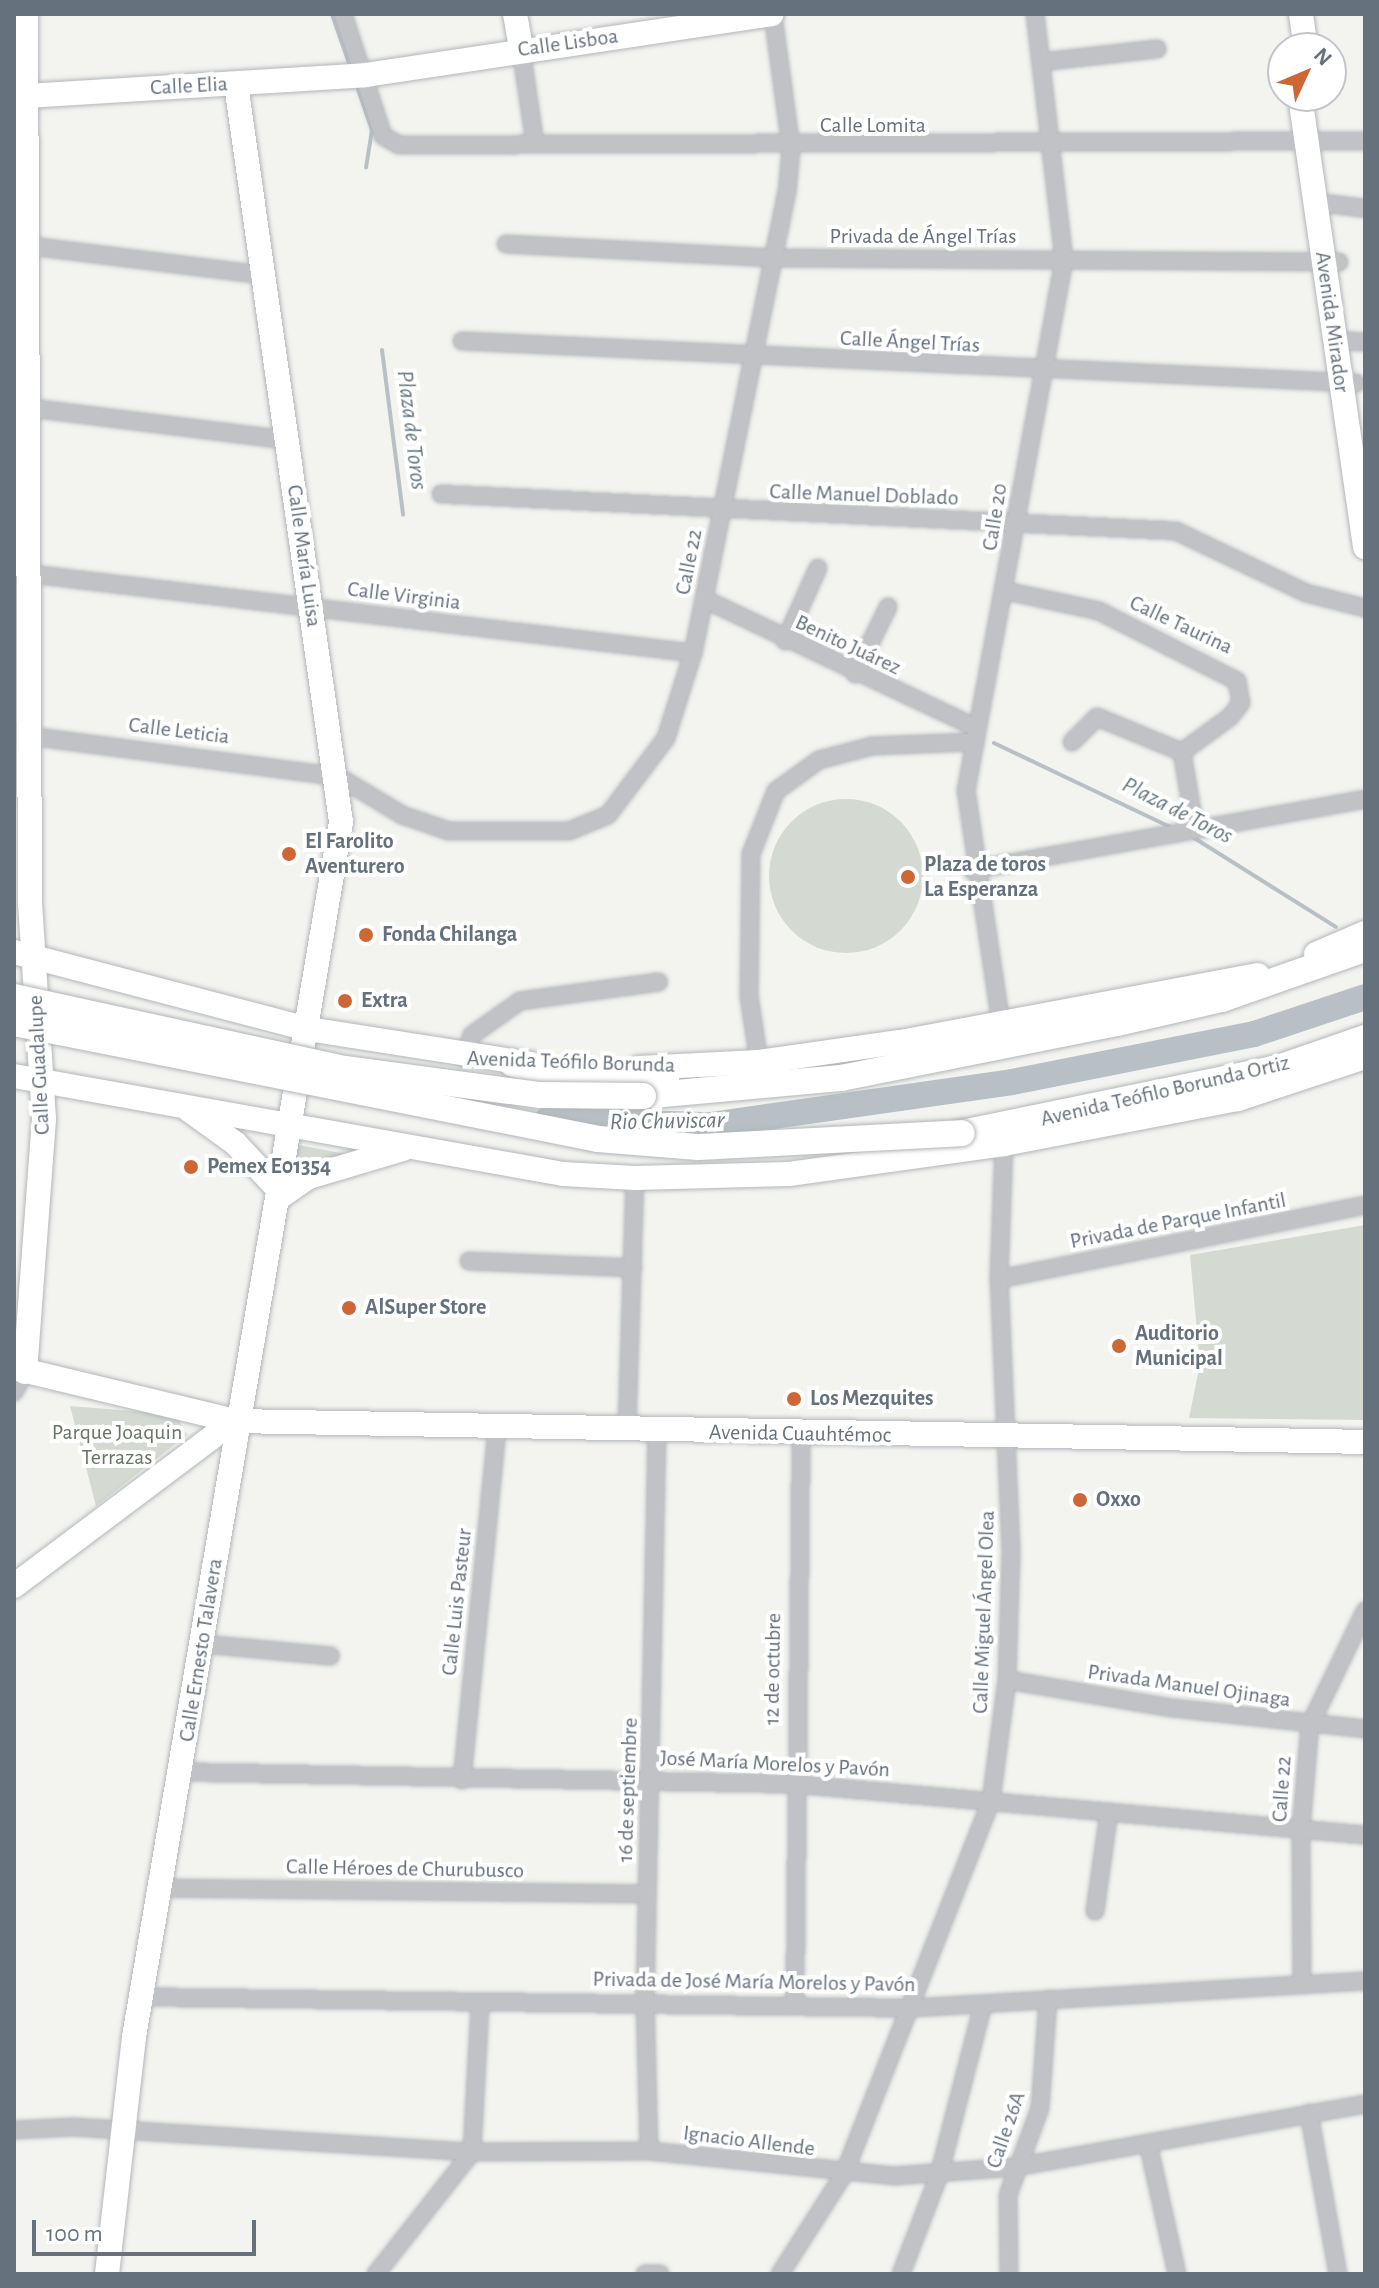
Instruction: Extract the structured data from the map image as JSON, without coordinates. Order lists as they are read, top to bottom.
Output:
{
  "streets": {
    "main road": [
      "Calle Lisboa",
      "Calle Elia",
      "Avenida Mirador",
      "Calle María Luisa",
      "Avenida Teófilo Borunda",
      "Calle Guadalupe",
      "Avenida Teófilo Borunda Ortiz",
      "Avenida Cuauhtémoc",
      "Calle Ernesto Talavera"
    ],
    "street": [
      "Calle Lomita",
      "Privada de Ángel Trías",
      "Calle Ángel Trías",
      "Calle Manuel Doblado",
      "Calle 20",
      "Calle 22",
      "Calle Virginia",
      "Calle Taurina",
      "Benito Juárez",
      "Calle Leticia",
      "Privada de Parque Infantil",
      "Calle Luis Pasteur",
      "Calle Miguel Ángel Olea",
      "12 de octubre",
      "Privada Manuel Ojinaga",
      "José María Morelos y Pavón",
      "16 de septiembre",
      "Calle Héroes de Churubusco",
      "Privada de José María Morelos y Pavón",
      "Calle 26A",
      "Ignacio Allende"
    ]
  },
  "crossings": [
    ["Calle Lisboa", "Calle Elia"],
    ["Calle Lisboa", "Calle Lomita"],
    ["Calle Lisboa", "Calle 22"],
    ["Calle Elia", "Calle Lomita"],
    ["Calle Elia", "Calle María Luisa"],
    ["Calle Elia", "Calle Guadalupe"],
    ["Calle Lomita", "Avenida Mirador"],
    ["Calle Lomita", "Calle 20"],
    ["Calle Lomita", "Calle 22"],
    ["Privada de Ángel Trías", "Avenida Mirador"],
    ["Privada de Ángel Trías", "Calle 20"],
    ["Privada de Ángel Trías", "Calle 22"],
    ["Avenida Mirador", "Calle Ángel Trías"],
    ["Calle Ángel Trías", "Calle 20"],
    ["Calle Ángel Trías", "Calle 22"],
    ["Calle Manuel Doblado", "Calle 20"],
    ["Calle Manuel Doblado", "Calle 22"],
    ["Calle 20", "Calle Taurina"],
    ["Calle 20", "Benito Juárez"],
    ["Calle 20", "Avenida Teófilo Borunda"],
    ["Calle María Luisa", "Calle 22"],
    ["Calle María Luisa", "Calle Virginia"],
    ["Calle María Luisa", "Calle Leticia"],
    ["Calle María Luisa", "Avenida Teófilo Borunda"],
    ["Calle María Luisa", "Calle Ernesto Talavera"],
    ["Calle 22", "Calle Virginia"],
    ["Calle 22", "Benito Juárez"],
    ["Calle 22", "Calle Leticia"],
    ["Calle 22", "Privada Manuel Ojinaga"],
    ["Calle 22", "José María Morelos y Pavón"],
    ["Calle 22", "Privada de José María Morelos y Pavón"],
    ["Calle Virginia", "Calle Guadalupe"],
    ["Calle Leticia", "Calle Guadalupe"],
    ["Avenida Teófilo Borunda", "Calle Guadalupe"],
    ["Avenida Teófilo Borunda", "Calle Ernesto Talavera"],
    ["Calle Guadalupe", "Avenida Cuauhtémoc"],
    ["Privada de Parque Infantil", "Calle Miguel Ángel Olea"],
    ["Avenida Cuauhtémoc", "Calle Luis Pasteur"],
    ["Avenida Cuauhtémoc", "Calle Miguel Ángel Olea"],
    ["Avenida Cuauhtémoc", "Calle Ernesto Talavera"],
    ["Avenida Cuauhtémoc", "12 de octubre"],
    ["Avenida Cuauhtémoc", "16 de septiembre"],
    ["Calle Luis Pasteur", "José María Morelos y Pavón"],
    ["Calle Miguel Ángel Olea", "Privada Manuel Ojinaga"],
    ["Calle Miguel Ángel Olea", "José María Morelos y Pavón"],
    ["Calle Miguel Ángel Olea", "Privada de José María Morelos y Pavón"],
    ["Calle Miguel Ángel Olea", "Ignacio Allende"],
    ["Calle Ernesto Talavera", "José María Morelos y Pavón"],
    ["Calle Ernesto Talavera", "Calle Héroes de Churubusco"],
    ["Calle Ernesto Talavera", "Privada de José María Morelos y Pavón"],
    ["Calle Ernesto Talavera", "Ignacio Allende"],
    ["12 de octubre", "José María Morelos y Pavón"],
    ["12 de octubre", "Privada de José María Morelos y Pavón"],
    ["José María Morelos y Pavón", "16 de septiembre"],
    ["16 de septiembre", "Calle Héroes de Churubusco"],
    ["16 de septiembre", "Privada de José María Morelos y Pavón"],
    ["16 de septiembre", "Ignacio Allende"],
    ["Privada de José María Morelos y Pavón", "Calle 26A"],
    ["Calle 26A", "Ignacio Allende"]
  ],
  "water": ["Plaza de Toros", "Rio Chuviscar"],
  "parks": ["Parque Joaquin Terrazas"],
  "places": [
    "El Farolito Aventurero",
    "Plaza de toros La Esperanza",
    "Fonda Chilanga",
    "Extra",
    "Pemex E01354",
    "AlSuper Store",
    "Auditorio Municipal",
    "Los Mezquites",
    "Oxxo"
  ],
  "scale_bar": "100 m",
  "north": "top right"
}
